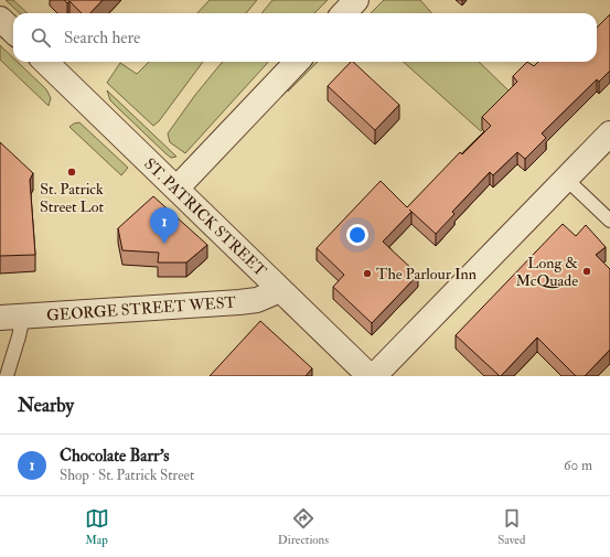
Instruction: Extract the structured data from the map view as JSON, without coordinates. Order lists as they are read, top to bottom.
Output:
{
  "streets": {
    "street": ["ST. PATRICK STREET", "GEORGE STREET WEST"]
  },
  "crossings": [
    ["ST. PATRICK STREET", "GEORGE STREET WEST"]
  ],
  "places": ["St. Patrick Street Lot", "Long & McQuade", "The Parlour Inn"],
  "page": {
    "search": "Search here",
    "pins": "1",
    "heading": "Nearby",
    "list": [
      {
        "mark": "1",
        "name": "Chocolate Barr's",
        "note": "Shop · St. Patrick Street",
        "value": "60 m"
      }
    ],
    "nav": ["Map", "Directions", "Saved"]
  }
}
